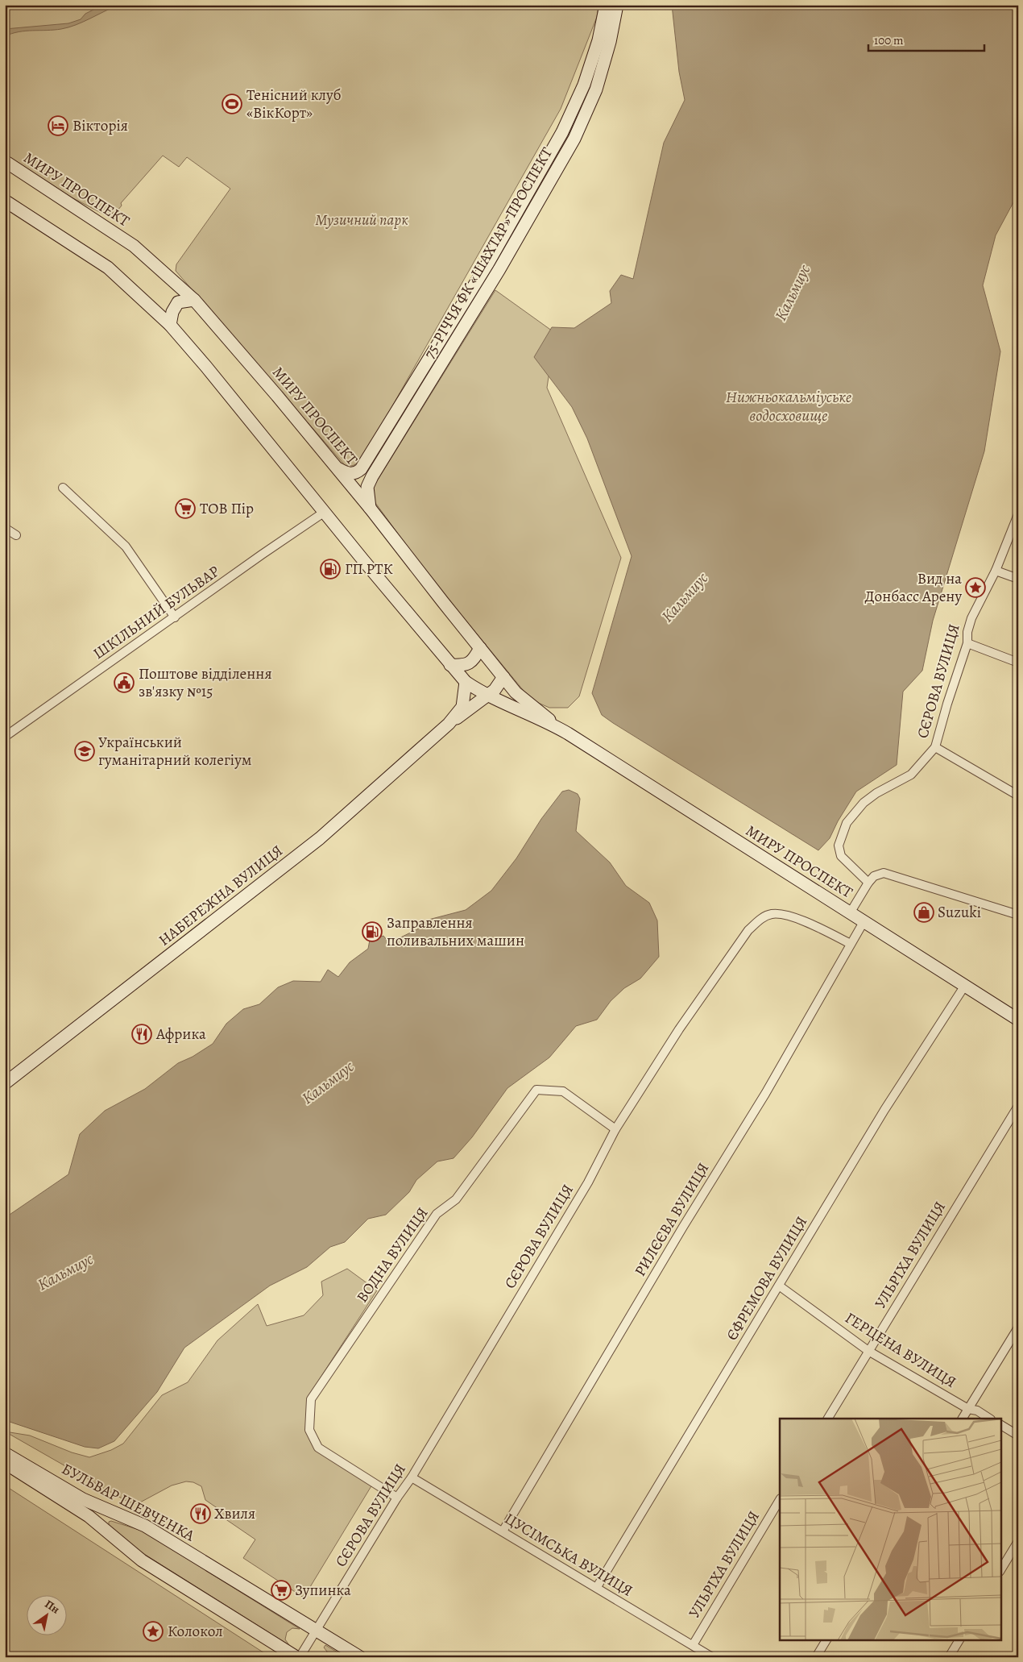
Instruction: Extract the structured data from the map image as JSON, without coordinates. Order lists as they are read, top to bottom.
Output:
{
  "streets": {
    "main road": [
      "МИРУ ПРОСПЕКТ",
      "75-РІЧЧЯ ФК «ШАХТАР» ПРОСПЕКТ",
      "НАБЕРЕЖНА ВУЛИЦЯ",
      "БУЛЬВАР ШЕВЧЕНКА"
    ],
    "street": [
      "ШКІЛЬНИЙ БУЛЬВАР",
      "СЄРОВА ВУЛИЦЯ",
      "РИЛЄЄВА ВУЛИЦЯ",
      "ВОДНА ВУЛИЦЯ",
      "УЛЬРІХА ВУЛИЦЯ",
      "ЄФРЕМОВА ВУЛИЦЯ",
      "ГЕРЦЕНА ВУЛИЦЯ",
      "ЦУСІМСЬКА ВУЛИЦЯ"
    ]
  },
  "crossings": [
    ["МИРУ ПРОСПЕКТ", "75-РІЧЧЯ ФК «ШАХТАР» ПРОСПЕКТ"],
    ["МИРУ ПРОСПЕКТ", "ШКІЛЬНИЙ БУЛЬВАР"],
    ["МИРУ ПРОСПЕКТ", "РИЛЄЄВА ВУЛИЦЯ"],
    ["МИРУ ПРОСПЕКТ", "ЄФРЕМОВА ВУЛИЦЯ"],
    ["СЄРОВА ВУЛИЦЯ", "РИЛЄЄВА ВУЛИЦЯ"],
    ["СЄРОВА ВУЛИЦЯ", "ВОДНА ВУЛИЦЯ"],
    ["СЄРОВА ВУЛИЦЯ", "БУЛЬВАР ШЕВЧЕНКА"],
    ["СЄРОВА ВУЛИЦЯ", "ЦУСІМСЬКА ВУЛИЦЯ"],
    ["РИЛЄЄВА ВУЛИЦЯ", "ЦУСІМСЬКА ВУЛИЦЯ"],
    ["УЛЬРІХА ВУЛИЦЯ", "ГЕРЦЕНА ВУЛИЦЯ"],
    ["УЛЬРІХА ВУЛИЦЯ", "ЦУСІМСЬКА ВУЛИЦЯ"],
    ["ЄФРЕМОВА ВУЛИЦЯ", "ГЕРЦЕНА ВУЛИЦЯ"],
    ["ЄФРЕМОВА ВУЛИЦЯ", "ЦУСІМСЬКА ВУЛИЦЯ"]
  ],
  "water": ["Кальмиус", "Нижньокальміуське водосховище"],
  "parks": ["Музичний парк"],
  "places": {
    "sports": ["Тенісний клуб «ВікКорт»"],
    "hotel": ["Вікторія"],
    "supermarket": ["ТОВ Пір", "Зупинка"],
    "fuel station": ["ГП РТК", "Заправлення поливальних машин"],
    "place": ["Вид на Донбасс Арену", "Колокол"],
    "public building": ["Поштове відділення зв'язку №15"],
    "school or university": ["Український гуманітарний колегіум"],
    "shop": ["Suzuki"],
    "restaurant": ["Африка", "Хвиля"]
  },
  "scale_bar": "100 m",
  "north": "top right"
}
